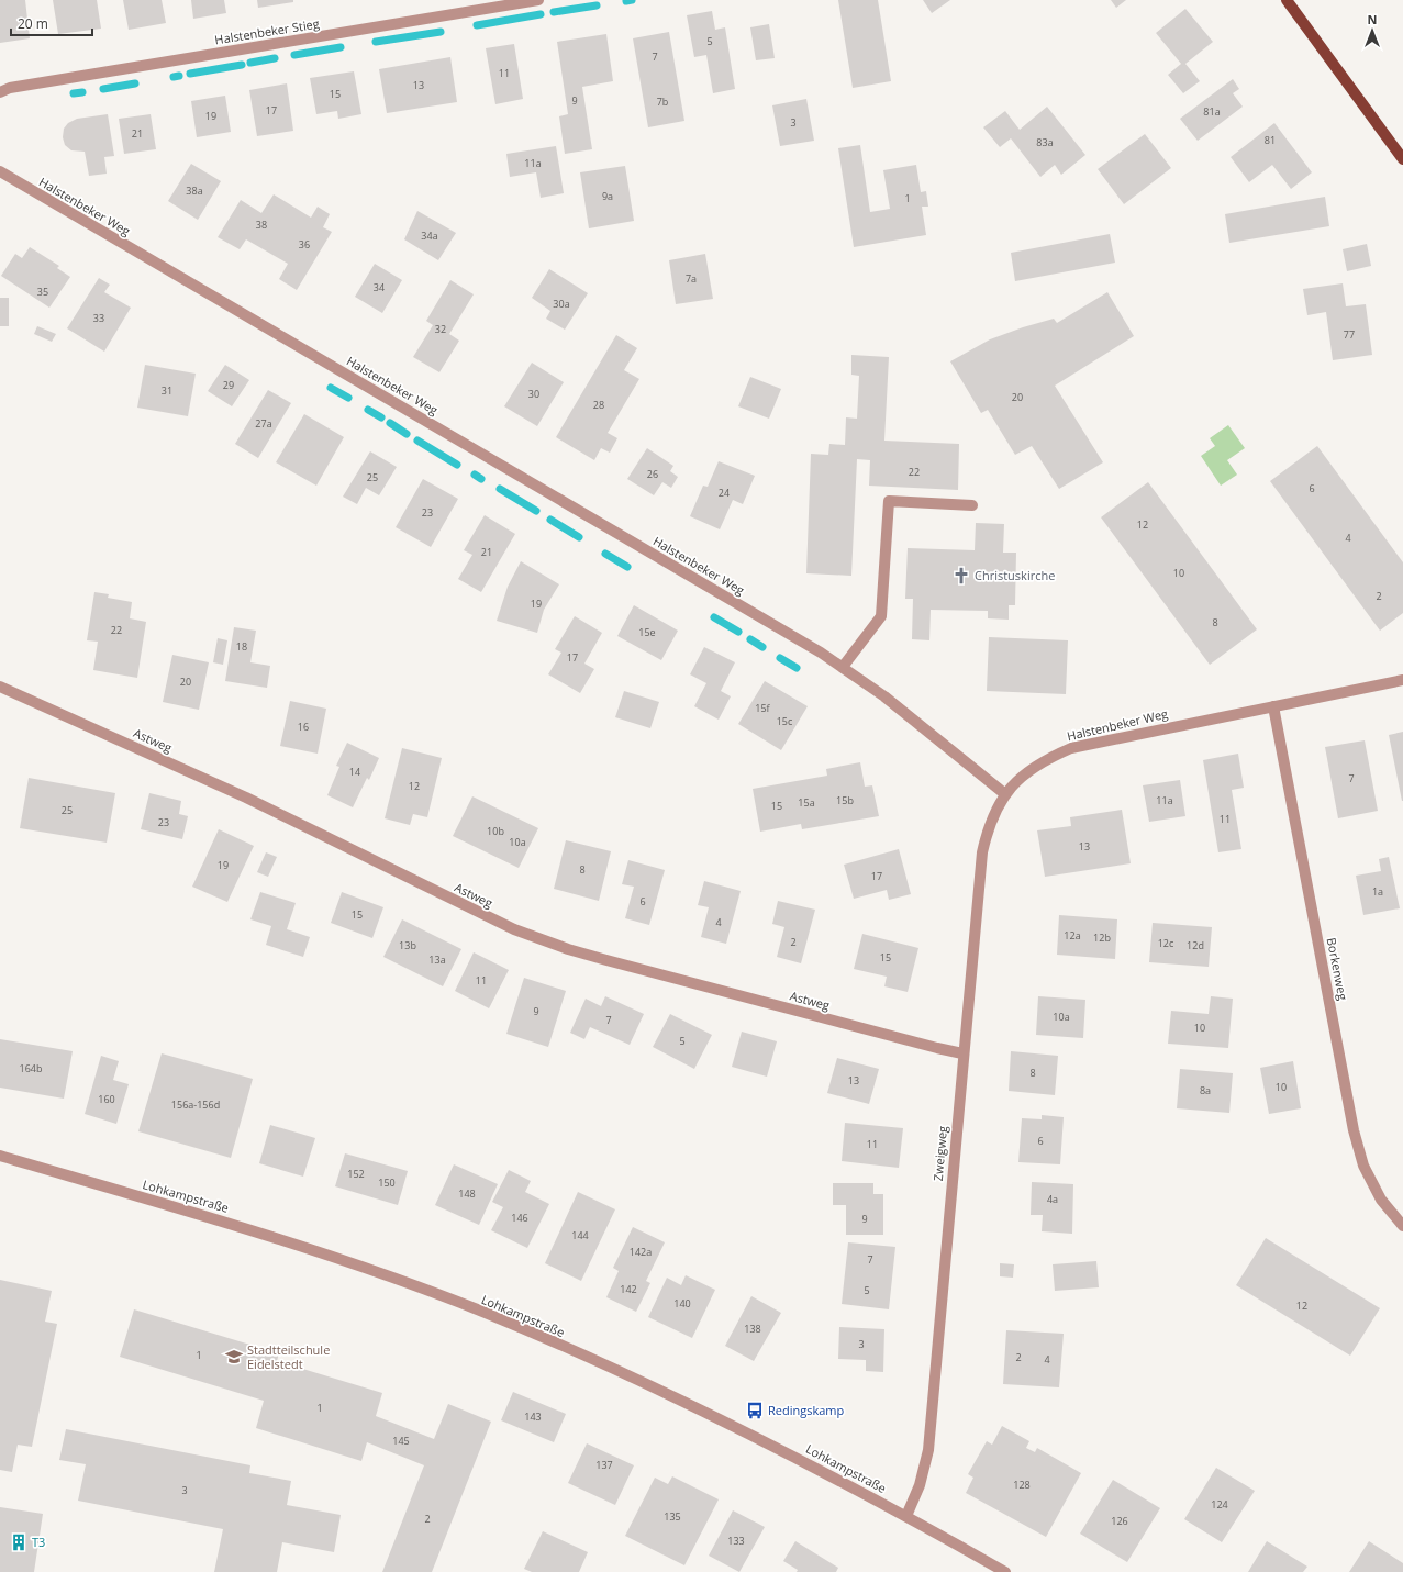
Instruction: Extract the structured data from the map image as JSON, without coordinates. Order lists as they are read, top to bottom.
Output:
{
  "streets": {
    "street": [
      "Halstenbeker Stieg",
      "Halstenbeker Weg",
      "Astweg",
      "Borkenweg",
      "Zweigweg",
      "Lohkampstraße"
    ]
  },
  "crossings": [
    ["Halstenbeker Weg", "Borkenweg"],
    ["Halstenbeker Weg", "Zweigweg"],
    ["Astweg", "Zweigweg"],
    ["Zweigweg", "Lohkampstraße"]
  ],
  "places": {
    "church": ["Christuskirche"],
    "school or university": ["Stadtteilschule Eidelstedt"],
    "bus stop": ["Redingskamp"],
    "building": ["T3"]
  },
  "house_numbers": [
    "5",
    "7",
    "11",
    "13",
    "15",
    "9",
    "7b",
    "17",
    "81a",
    "19",
    "3",
    "21",
    "81",
    "83a",
    "11a",
    "38a",
    "9a",
    "1",
    "38",
    "34a",
    "36",
    "7a",
    "34",
    "35",
    "30a",
    "33",
    "32",
    "77",
    "29",
    "31",
    "30",
    "20",
    "28",
    "27a",
    "22",
    "26",
    "25",
    "6",
    "24",
    "23",
    "12",
    "4",
    "21",
    "10",
    "2",
    "19",
    "8",
    "22",
    "15e",
    "18",
    "17",
    "20",
    "15f",
    "15c",
    "16",
    "14",
    "7",
    "12",
    "15b",
    "11a",
    "15a",
    "15",
    "25",
    "11",
    "23",
    "10b",
    "10a",
    "13",
    "19",
    "8",
    "17",
    "1a",
    "6",
    "15",
    "4",
    "12a",
    "12b",
    "2",
    "12c",
    "13b",
    "12d",
    "15",
    "13a",
    "11",
    "9",
    "10a",
    "7",
    "10",
    "5",
    "164b",
    "8",
    "13",
    "10",
    "8a",
    "160",
    "156a-156d",
    "6",
    "11",
    "152",
    "150",
    "148",
    "4a",
    "146",
    "9",
    "144",
    "142a",
    "7",
    "142",
    "5",
    "140",
    "12",
    "138",
    "3",
    "1",
    "2",
    "4",
    "1",
    "143",
    "145",
    "137",
    "128",
    "3",
    "124",
    "135",
    "2",
    "126",
    "133"
  ],
  "scale_bar": "20 m",
  "north": "top"
}
